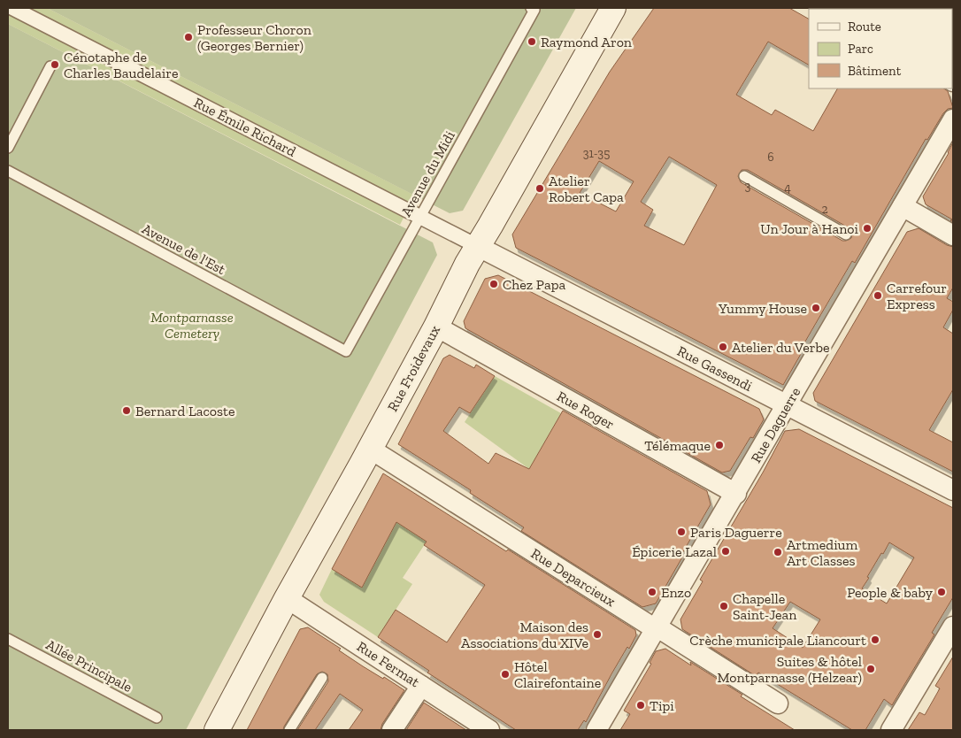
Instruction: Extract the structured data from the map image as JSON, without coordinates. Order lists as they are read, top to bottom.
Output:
{
  "streets": {
    "main road": ["Rue Froidevaux"],
    "street": [
      "Rue Émile Richard",
      "Rue Gassendi",
      "Rue Roger",
      "Rue Daguerre",
      "Rue Deparcieux",
      "Rue Fermat"
    ],
    "lane": ["Avenue du Midi", "Avenue de l'Est", "Allée Principale"]
  },
  "crossings": [
    ["Rue Émile Richard", "Avenue du Midi"],
    ["Rue Émile Richard", "Rue Froidevaux"],
    ["Rue Émile Richard", "Rue Gassendi"],
    ["Avenue du Midi", "Avenue de l'Est"],
    ["Rue Froidevaux", "Rue Gassendi"],
    ["Rue Froidevaux", "Rue Roger"],
    ["Rue Froidevaux", "Rue Deparcieux"],
    ["Rue Froidevaux", "Rue Fermat"],
    ["Rue Gassendi", "Rue Daguerre"],
    ["Rue Roger", "Rue Daguerre"],
    ["Rue Daguerre", "Rue Deparcieux"]
  ],
  "parks": ["Montparnasse Cemetery"],
  "places": [
    "Professeur Choron (Georges Bernier)",
    "Raymond Aron",
    "Cénotaphe de Charles Baudelaire",
    "Atelier Robert Capa",
    "Un Jour à Hanoi",
    "Chez Papa",
    "Carrefour Express",
    "Yummy House",
    "Atelier du Verbe",
    "Bernard Lacoste",
    "Télémaque",
    "Paris Daguerre",
    "Épicerie Lazal",
    "Artmedium Art Classes",
    "Enzo",
    "People & baby",
    "Chapelle Saint-Jean",
    "Maison des Associations du XIVe",
    "Crèche municipale Liancourt",
    "Suites & hôtel Montparnasse (Helzear)",
    "Hôtel Clairefontaine",
    "Tipi"
  ],
  "house_numbers": [
    "31-35",
    "6",
    "3",
    "4",
    "2"
  ],
  "legend": ["Route", "Parc", "Bâtiment"]
}
